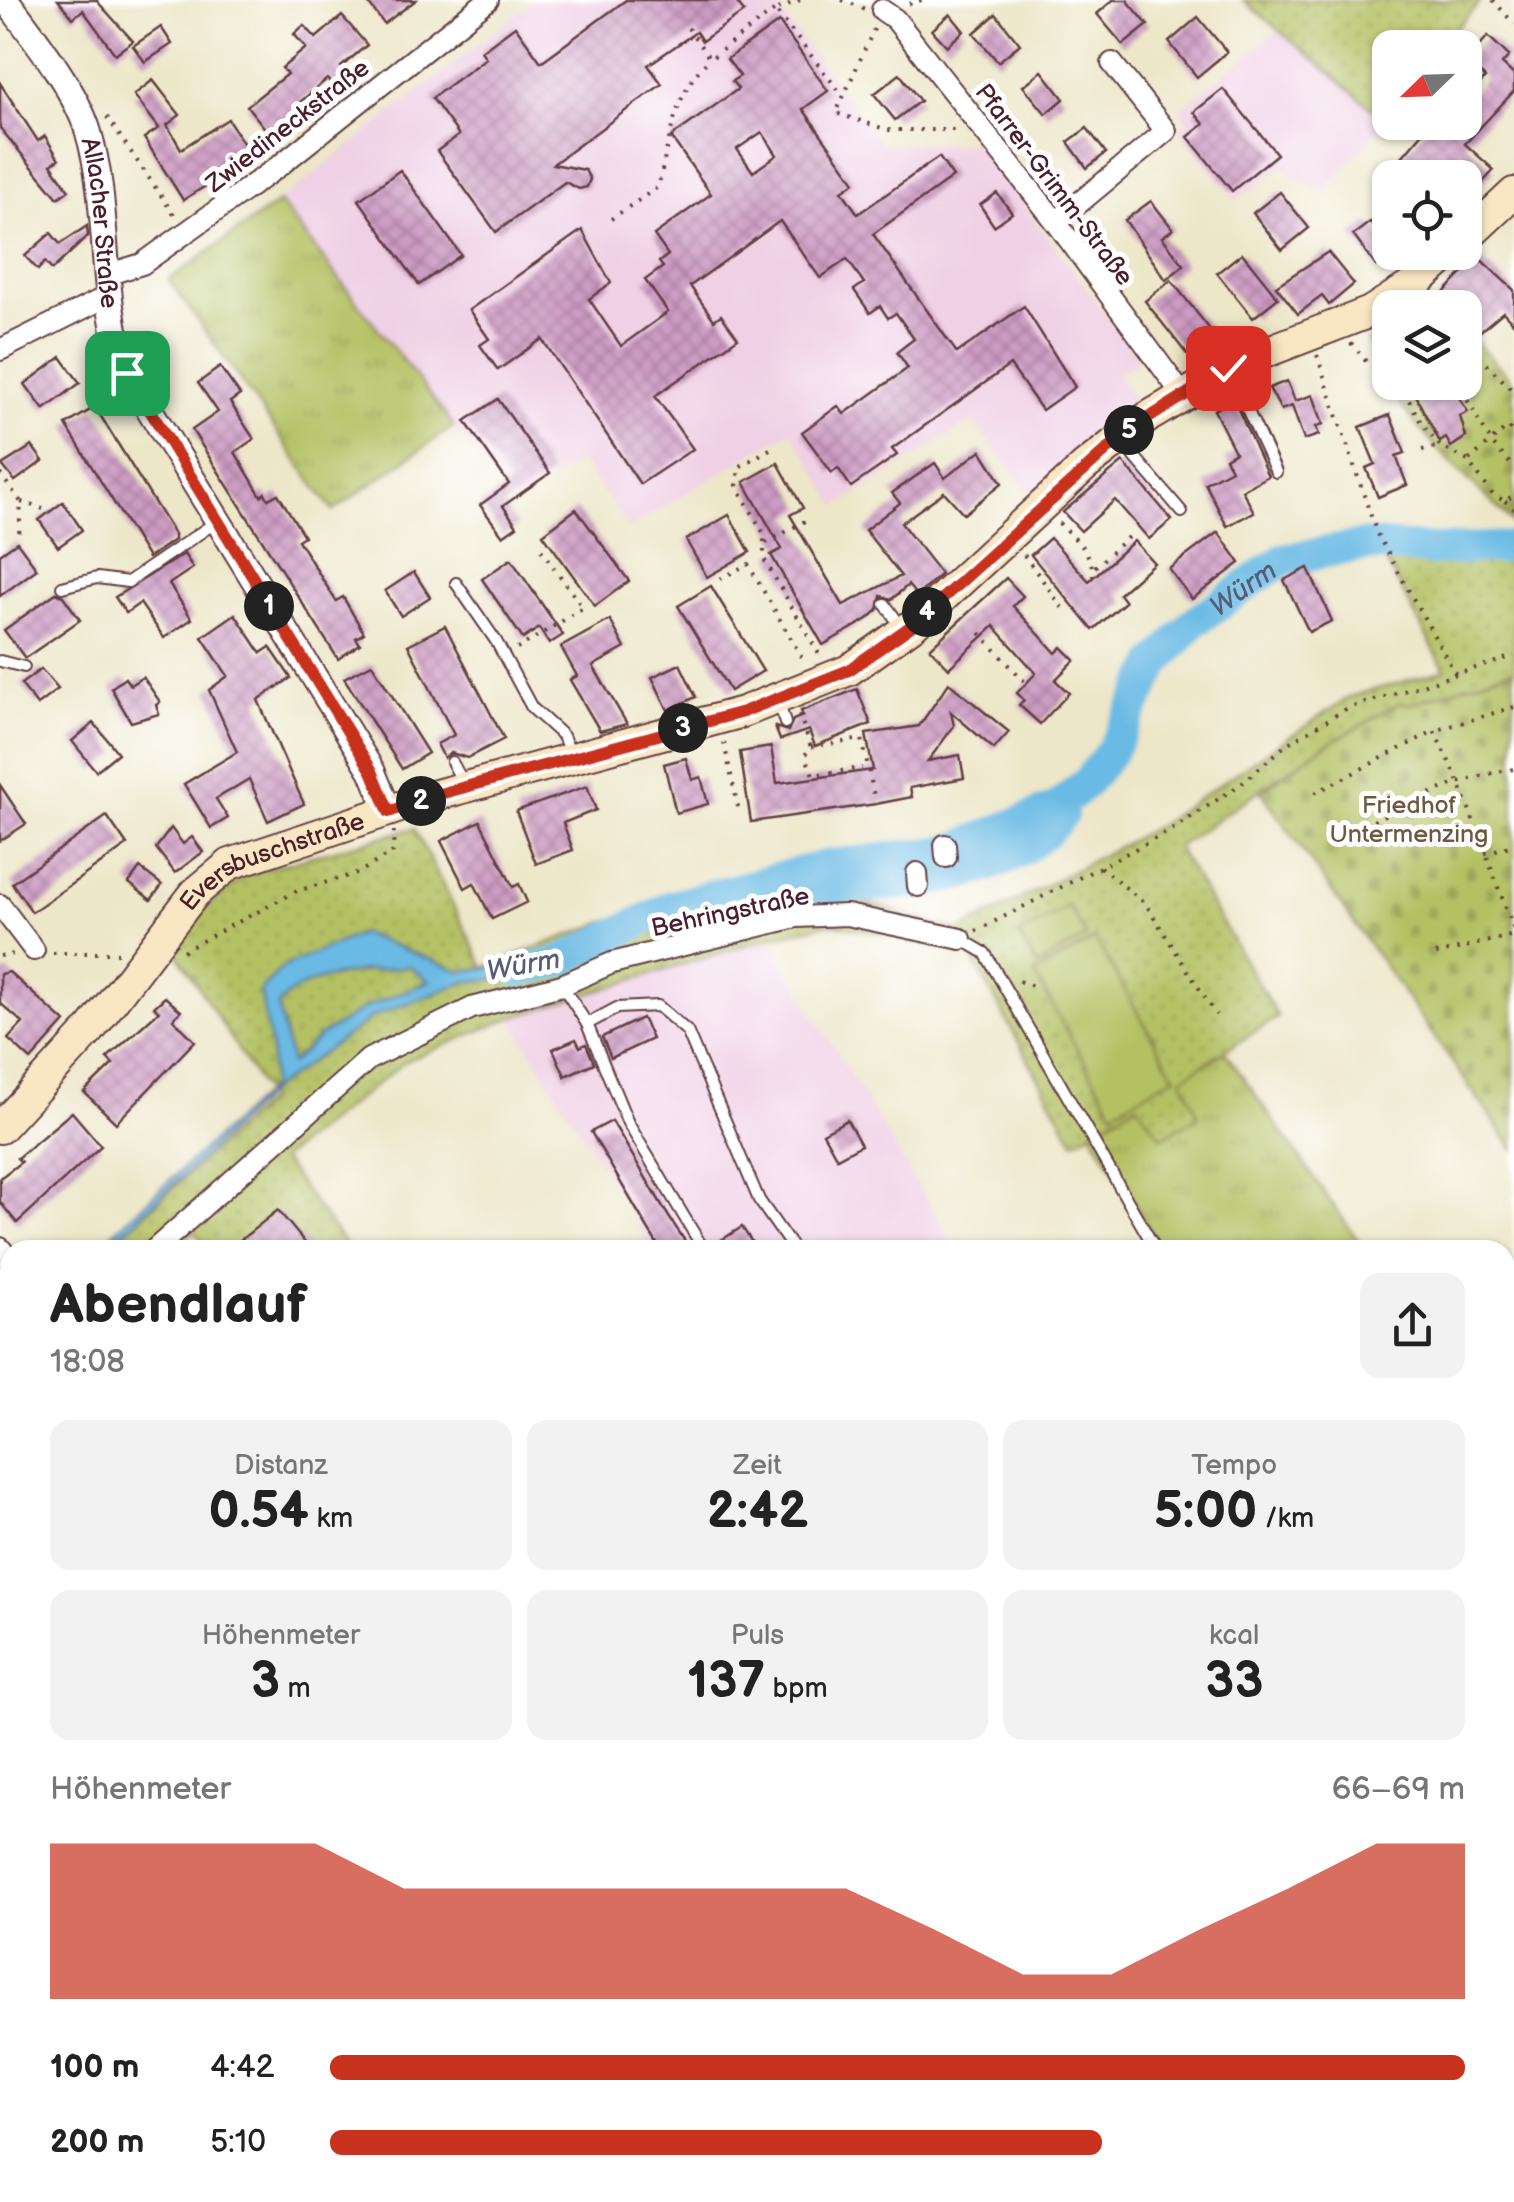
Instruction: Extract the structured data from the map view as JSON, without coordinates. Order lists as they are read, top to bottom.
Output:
{
  "streets": {
    "main road": ["Eversbuschstraße"],
    "street": [
      "Zwiedineckstraße",
      "Pfarrer-Grimm-Straße",
      "Allacher Straße",
      "Behringstraße"
    ]
  },
  "crossings": [
    ["Zwiedineckstraße", "Allacher Straße"],
    ["Pfarrer-Grimm-Straße", "Eversbuschstraße"],
    ["Allacher Straße", "Eversbuschstraße"]
  ],
  "water": ["Würm"],
  "parks": ["Friedhof Untermenzing"],
  "north": "bottom left",
  "page": {
    "pins": [
      "5",
      "1",
      "4",
      "3",
      "2"
    ],
    "heading": ["Abendlauf", "18:08"],
    "stats": [
      ["Distanz", "0.54 km"],
      ["Zeit", "2:42"],
      ["Tempo", "5:00 /km"],
      ["Höhenmeter", "3 m"],
      ["Puls", "137 bpm"],
      ["kcal", "33"]
    ],
    "chart": ["Höhenmeter", "66–69 m"],
    "list": [
      {
        "name": "100 m",
        "note": "4:42"
      },
      {
        "name": "200 m",
        "note": "5:10"
      }
    ]
  }
}
